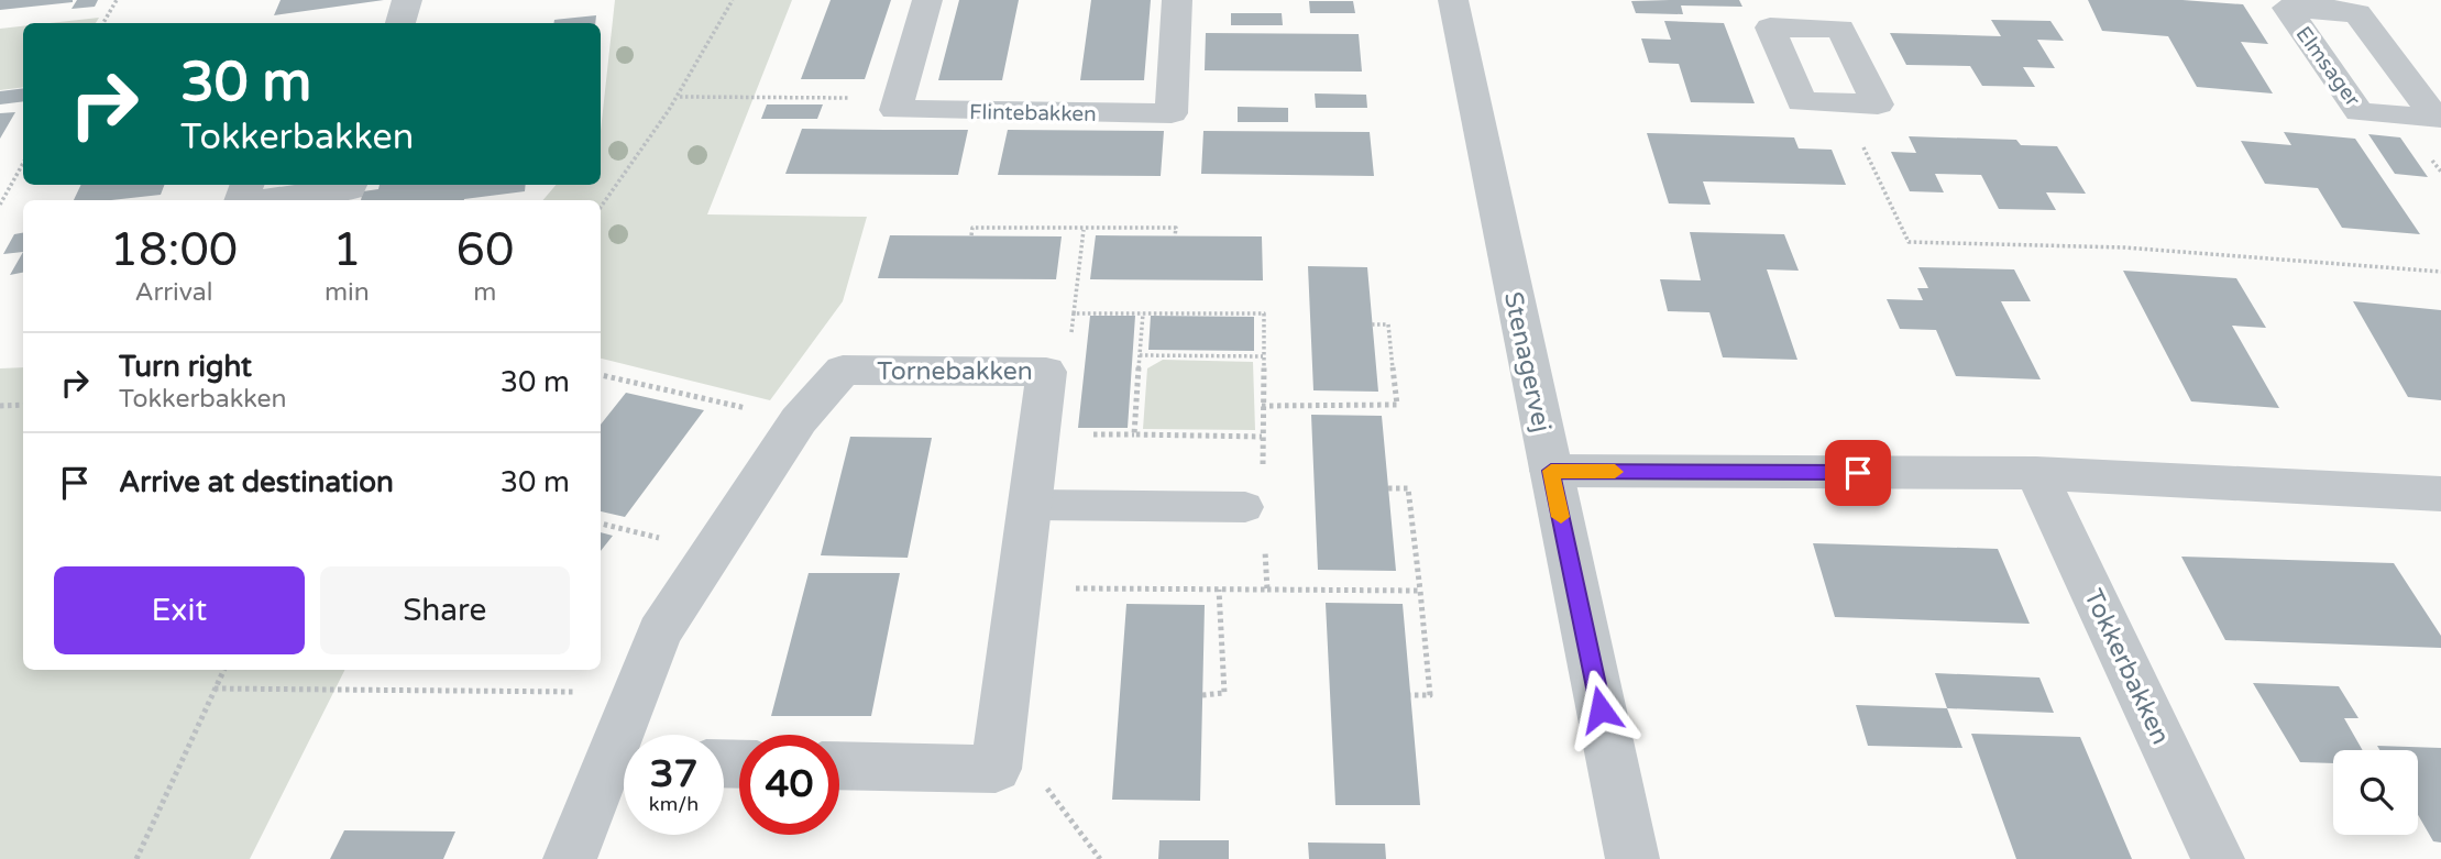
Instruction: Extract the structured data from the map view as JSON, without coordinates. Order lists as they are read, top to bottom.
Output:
{
  "streets": {
    "street": [
      "Elmsager",
      "Flintebakken",
      "Stenagervej",
      "Tornebakken",
      "Tokkerbakken"
    ]
  },
  "page": {
    "turn": ["30 m", "Tokkerbakken"],
    "eta": [
      "18:00",
      "Arrival",
      "1",
      "min",
      "60",
      "m"
    ],
    "list": [
      {
        "name": "Turn right",
        "note": "Tokkerbakken",
        "value": "30 m"
      },
      {
        "name": "Arrive at destination",
        "value": "30 m"
      }
    ],
    "buttons": ["Exit", "Share"],
    "speed": "37 km/h",
    "limit": "40"
  }
}
